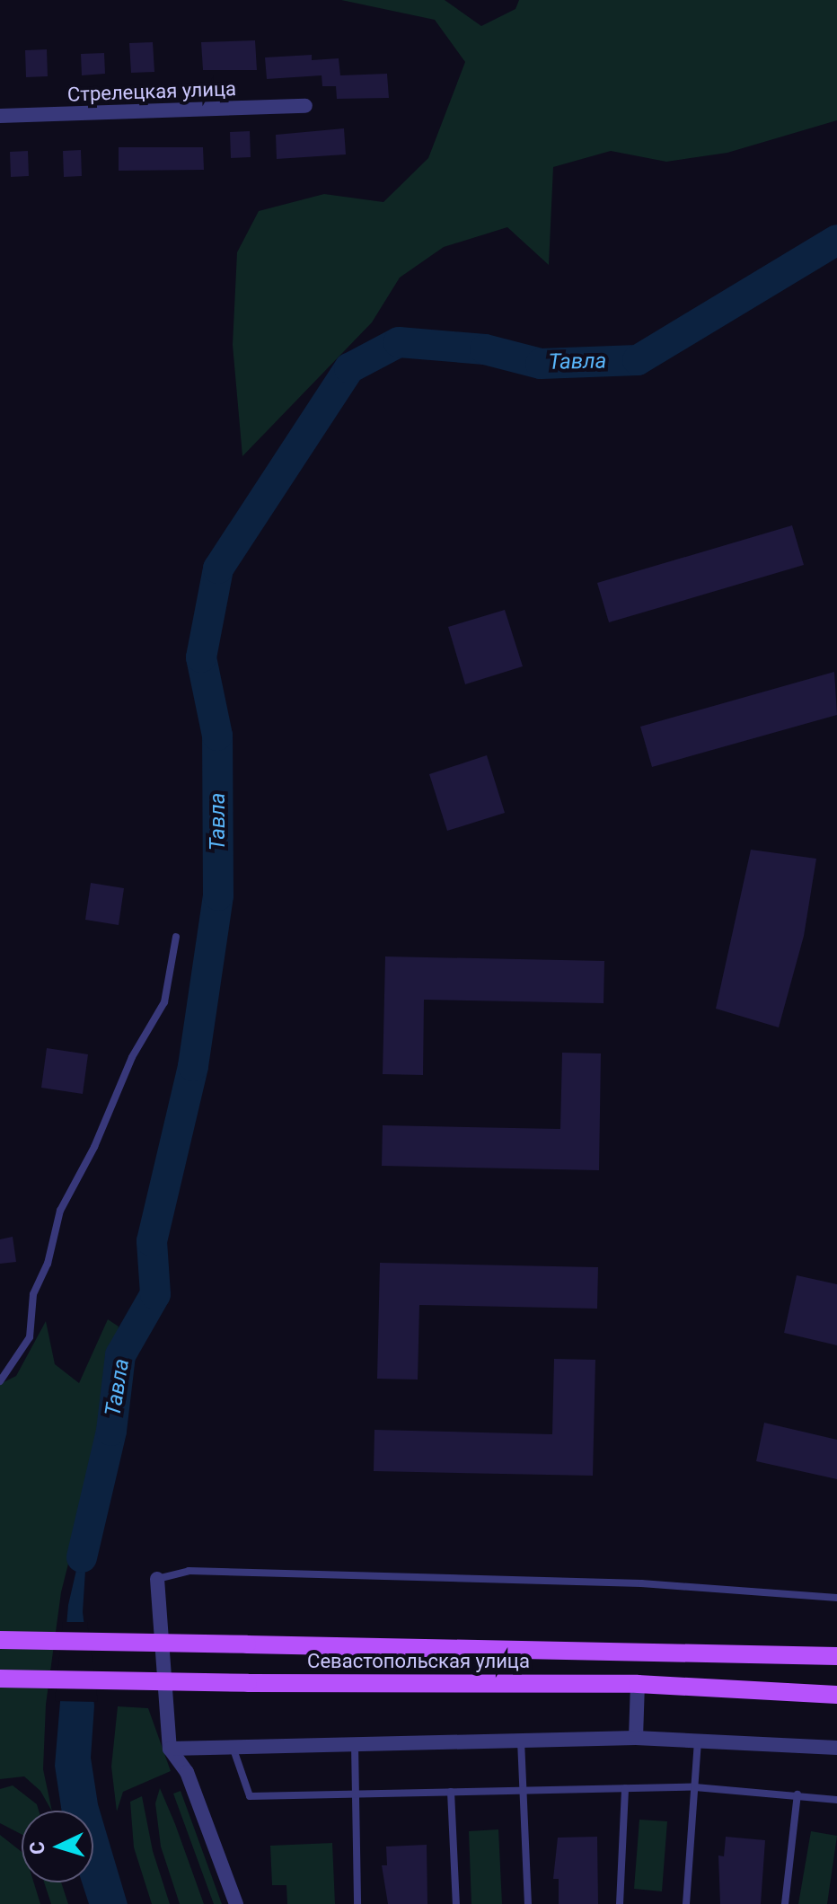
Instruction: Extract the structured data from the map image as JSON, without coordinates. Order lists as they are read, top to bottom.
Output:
{
  "streets": {
    "main road": ["Севастопольская улица"],
    "street": ["Стрелецкая улица"]
  },
  "water": ["Тавла"],
  "north": "left"
}
